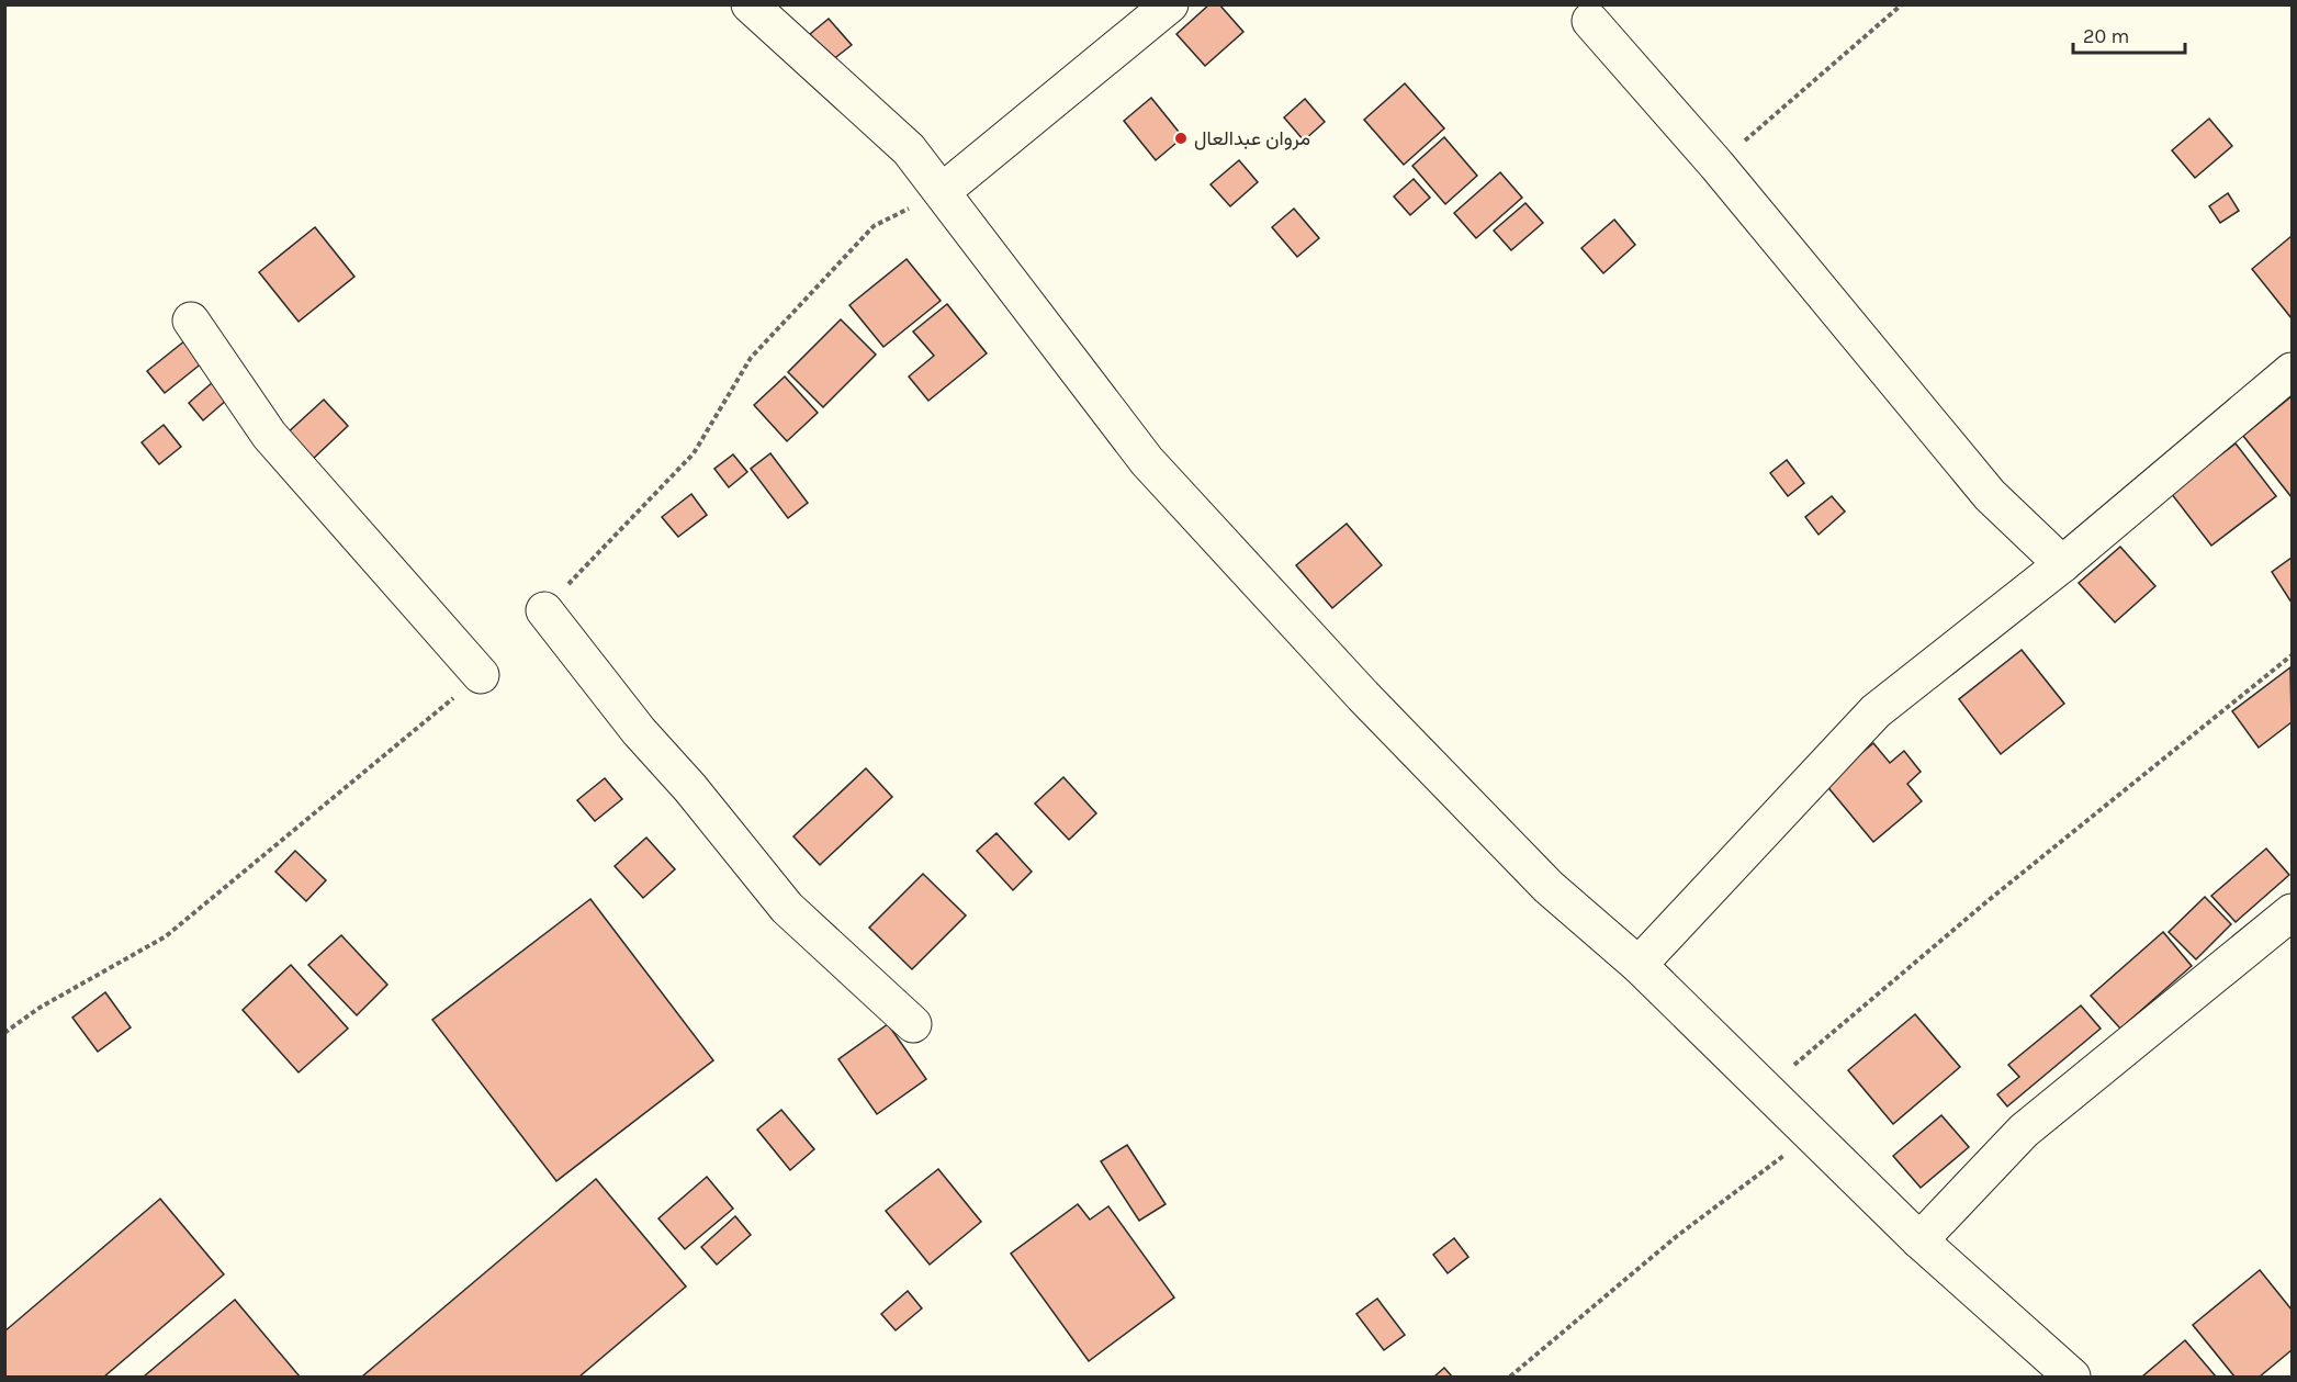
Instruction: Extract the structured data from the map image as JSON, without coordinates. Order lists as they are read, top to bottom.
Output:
{
  "places": ["مروان عبدالعال"],
  "scale_bar": "20 m"
}
